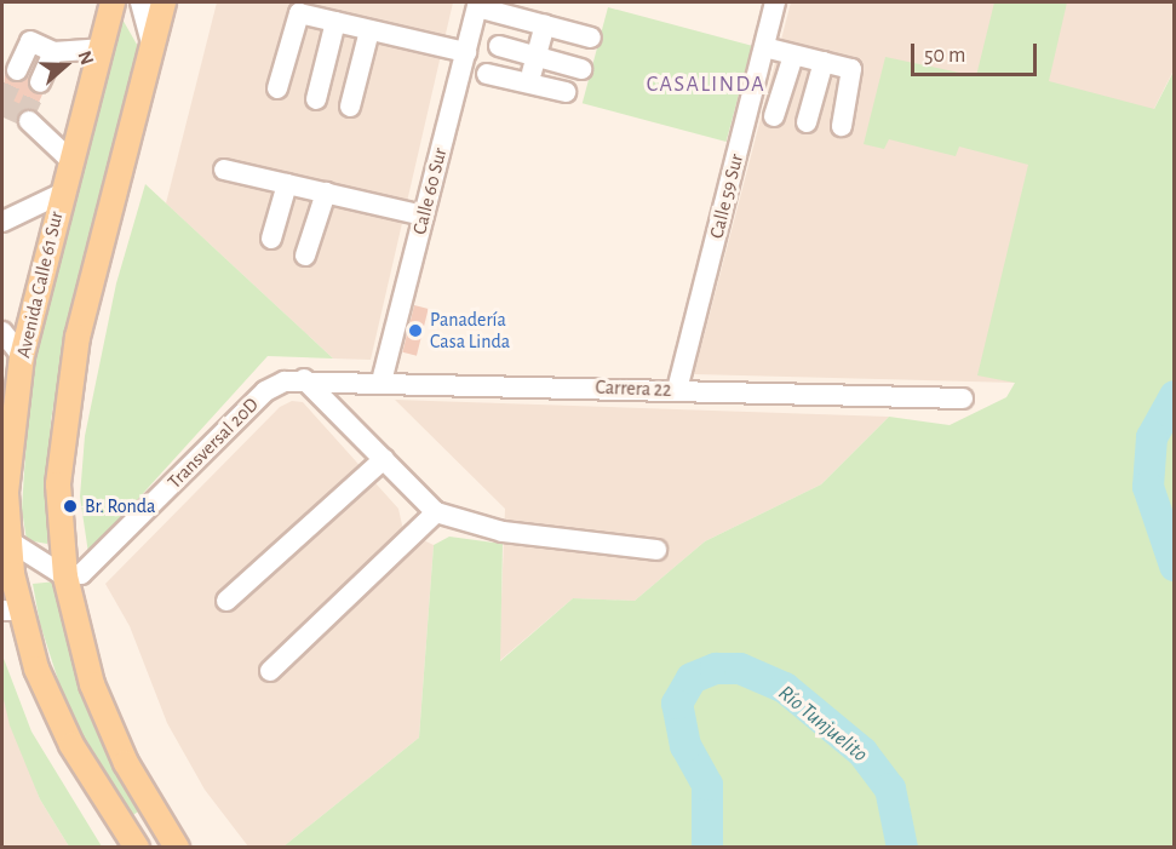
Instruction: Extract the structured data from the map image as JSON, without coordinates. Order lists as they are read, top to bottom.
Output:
{
  "streets": {
    "main road": ["Avenida Calle 61 Sur"],
    "street": [
      "Calle 60 Sur",
      "Calle 59 Sur",
      "Carrera 22",
      "Transversal 20D"
    ]
  },
  "crossings": [
    ["Calle 60 Sur", "Carrera 22"],
    ["Calle 59 Sur", "Carrera 22"],
    ["Carrera 22", "Transversal 20D"]
  ],
  "districts": ["CASALINDA"],
  "water": ["Río Tunjuelito"],
  "places": ["Panadería Casa Linda", "Br. Ronda"],
  "scale_bar": "50 m",
  "north": "right"
}
